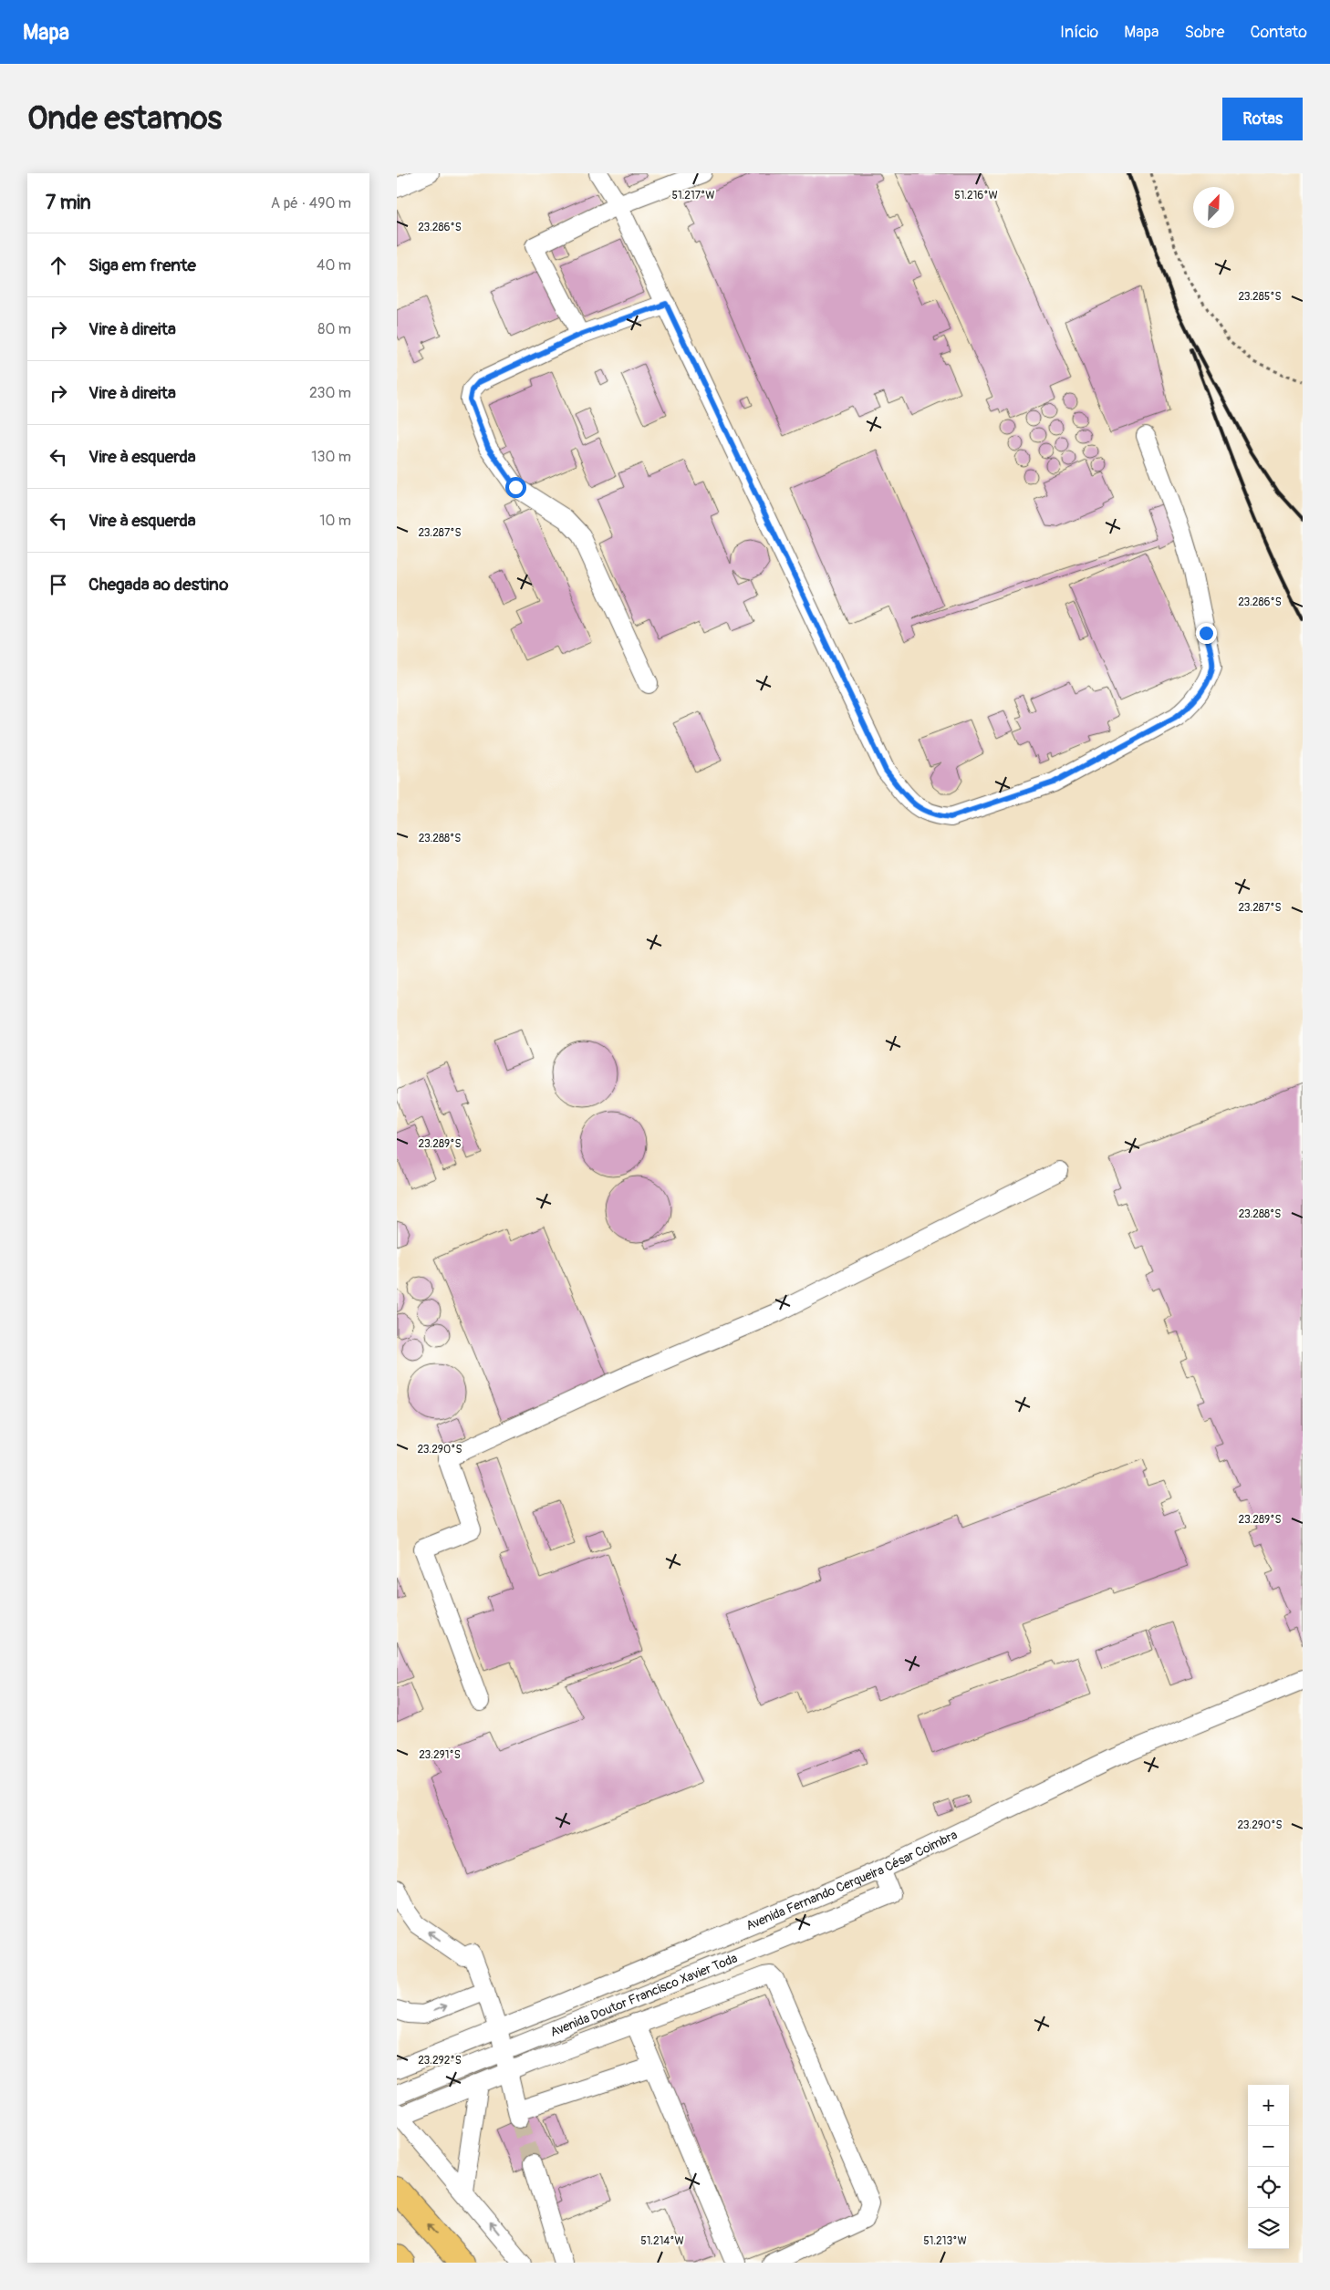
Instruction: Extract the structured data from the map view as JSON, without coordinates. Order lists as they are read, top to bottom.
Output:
{
  "streets": {
    "street": ["Avenida Fernando Cerqueira César Coimbra", "Avenida Doutor Francisco Xavier Toda"]
  },
  "crossings": [
    ["Avenida Fernando Cerqueira César Coimbra", "Avenida Doutor Francisco Xavier Toda"]
  ],
  "north": "top right",
  "page": {
    "header": "Mapa",
    "nav": [
      "Início",
      "Mapa",
      "Sobre",
      "Contato"
    ],
    "buttons": "Rotas",
    "title": "Onde estamos",
    "heading": ["7 min", "A pé · 490 m"],
    "list": [
      ["Siga em frente", "40 m"],
      ["Vire à direita", "80 m"],
      ["Vire à direita", "230 m"],
      ["Vire à esquerda", "130 m"],
      ["Vire à esquerda", "10 m"],
      "Chegada ao destino"
    ],
    "map_buttons": ["+", "−"]
  },
  "coordinates": [
    "51.217°W",
    "51.216°W",
    "23.286°S",
    "23.285°S",
    "23.287°S",
    "23.288°S",
    "23.289°S",
    "23.290°S",
    "23.291°S",
    "23.292°S",
    "51.214°W",
    "51.213°W"
  ]
}
